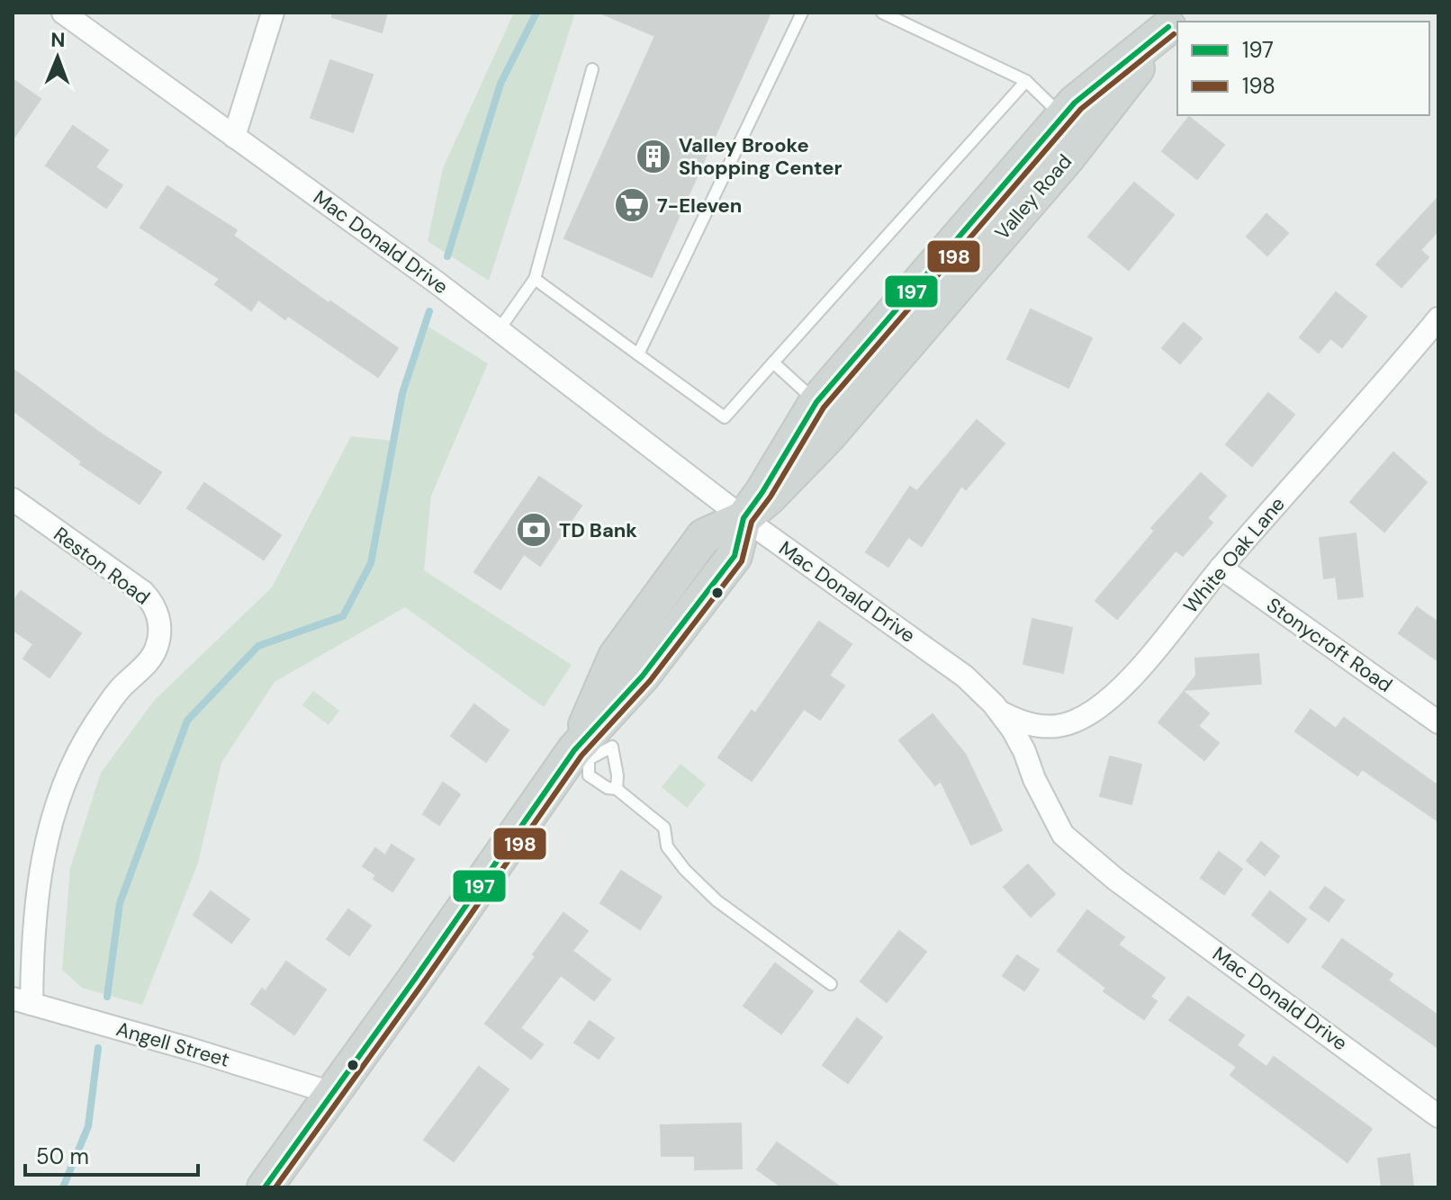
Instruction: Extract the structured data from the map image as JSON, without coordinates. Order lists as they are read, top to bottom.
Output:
{
  "streets": {
    "main road": ["Valley Road"],
    "street": [
      "Mac Donald Drive",
      "White Oak Lane",
      "Reston Road",
      "Stonycroft Road",
      "Angell Street"
    ]
  },
  "crossings": [
    ["Valley Road", "Mac Donald Drive"],
    ["Valley Road", "Angell Street"],
    ["Mac Donald Drive", "White Oak Lane"],
    ["White Oak Lane", "Stonycroft Road"],
    ["Reston Road", "Angell Street"]
  ],
  "places": {
    "building": ["Valley Brooke Shopping Center"],
    "supermarket": ["7-Eleven"],
    "bank": ["TD Bank"]
  },
  "lines": ["transit line 197", "transit line 198"],
  "legend": ["197", "198"],
  "scale_bar": "50 m",
  "north": "top"
}
